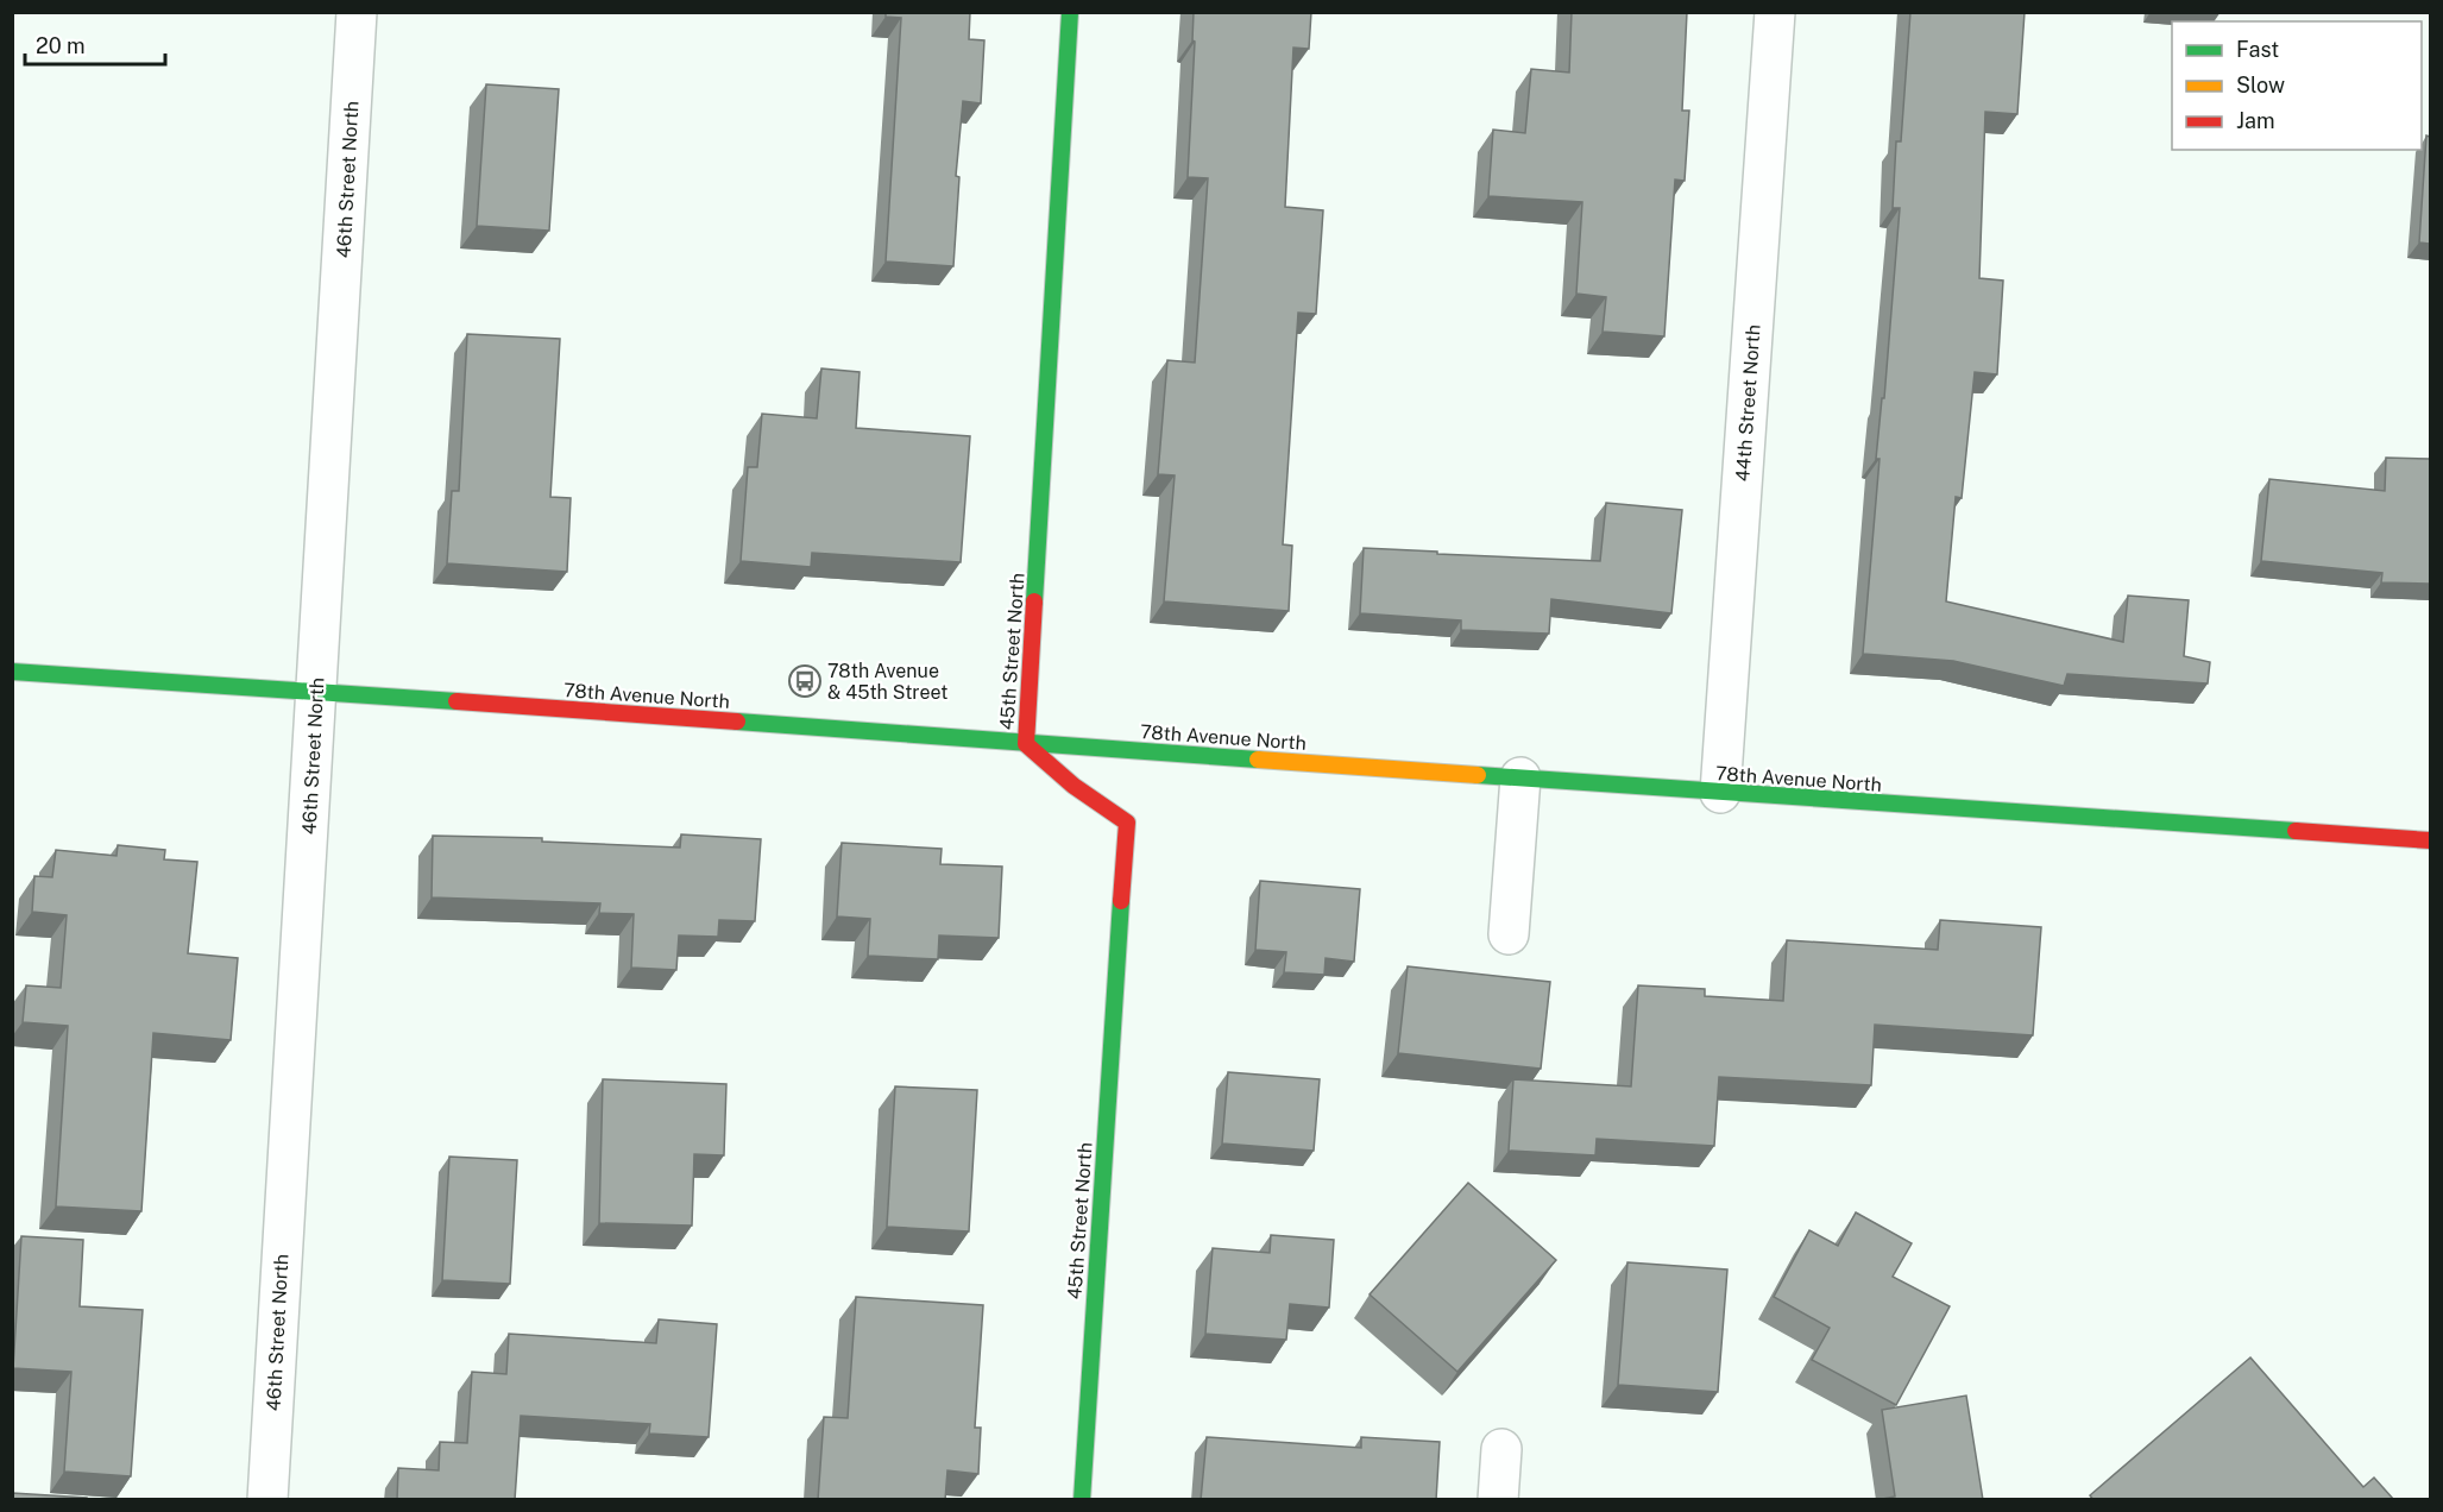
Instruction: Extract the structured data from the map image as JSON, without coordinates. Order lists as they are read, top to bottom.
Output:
{
  "streets": {
    "street": [
      "46th Street North",
      "44th Street North",
      "45th Street North",
      "78th Avenue North"
    ]
  },
  "crossings": [
    ["46th Street North", "78th Avenue North"],
    ["44th Street North", "78th Avenue North"],
    ["45th Street North", "78th Avenue North"]
  ],
  "places": {
    "bus stop": ["78th Avenue & 45th Street"]
  },
  "legend": ["Fast", "Slow", "Jam"],
  "scale_bar": "20 m"
}
